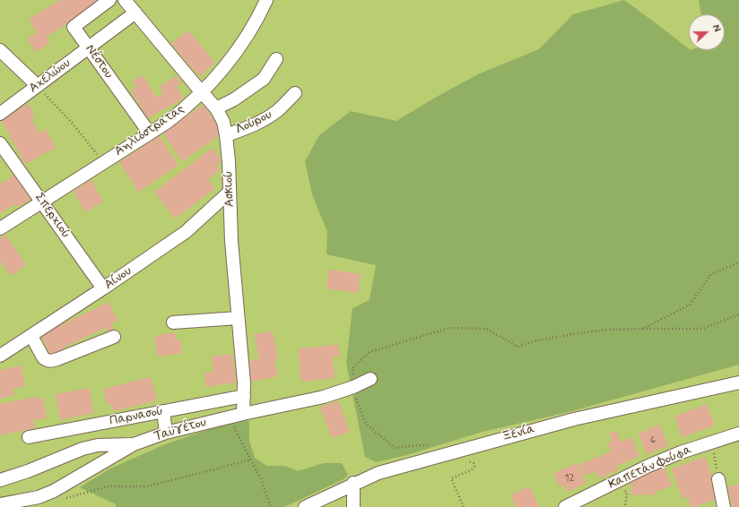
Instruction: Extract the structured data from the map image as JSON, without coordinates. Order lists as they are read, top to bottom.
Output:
{
  "streets": {
    "street": [
      "Νέστου",
      "Αχελώου",
      "Λούρου",
      "Αηλιόστρατας",
      "Ασκιού",
      "Σπερχιού",
      "Αίνου",
      "Παρνασού",
      "Ταϋγέτου",
      "Ξενία",
      "Καπετάν Φούφα"
    ]
  },
  "crossings": [
    ["Νέστου", "Αχελώου"],
    ["Νέστου", "Αηλιόστρατας"],
    ["Αχελώου", "Ασκιού"],
    ["Λούρου", "Ασκιού"],
    ["Αηλιόστρατας", "Ασκιού"],
    ["Αηλιόστρατας", "Σπερχιού"],
    ["Ασκιού", "Αίνου"],
    ["Ασκιού", "Παρνασού"],
    ["Ασκιού", "Ταϋγέτου"],
    ["Σπερχιού", "Αίνου"]
  ],
  "house_numbers": ["6", "12"],
  "north": "right"
}
